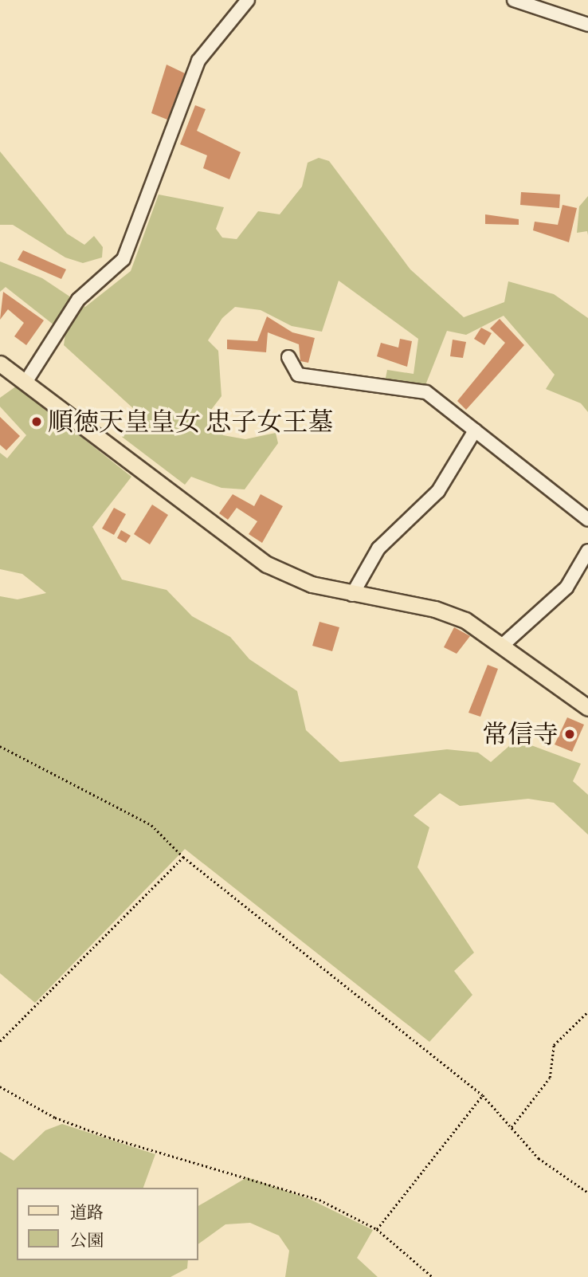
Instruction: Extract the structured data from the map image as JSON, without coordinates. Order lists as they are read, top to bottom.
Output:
{
  "places": ["順徳天皇皇女 忠子女王墓", "常信寺"],
  "legend": ["道路", "公園"]
}
